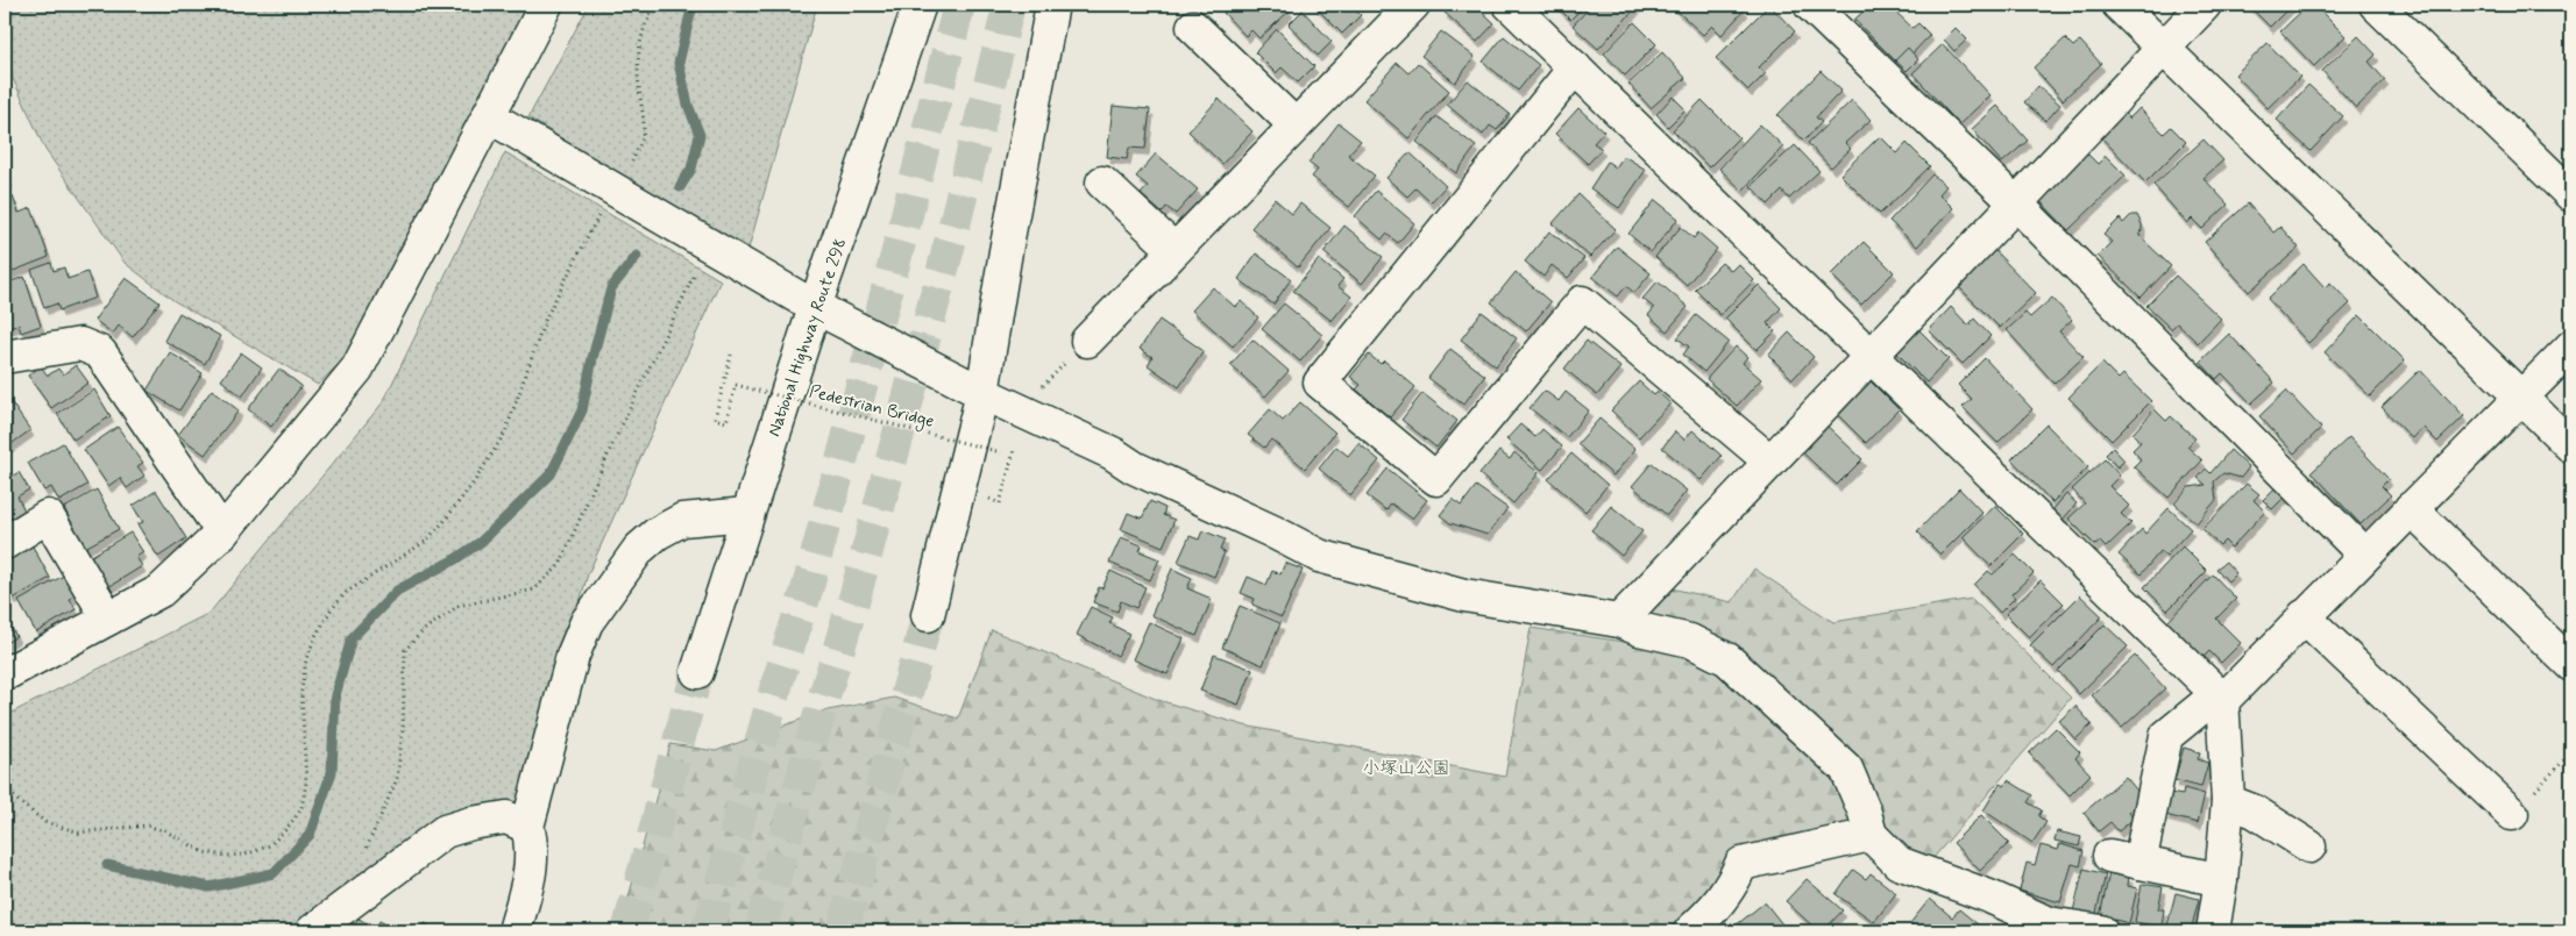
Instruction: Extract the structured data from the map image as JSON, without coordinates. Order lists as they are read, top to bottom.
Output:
{
  "streets": {
    "main road": ["National Highway Route 298"],
    "path": ["Pedestrian Bridge"]
  },
  "parks": ["小塚山公園"]
}
